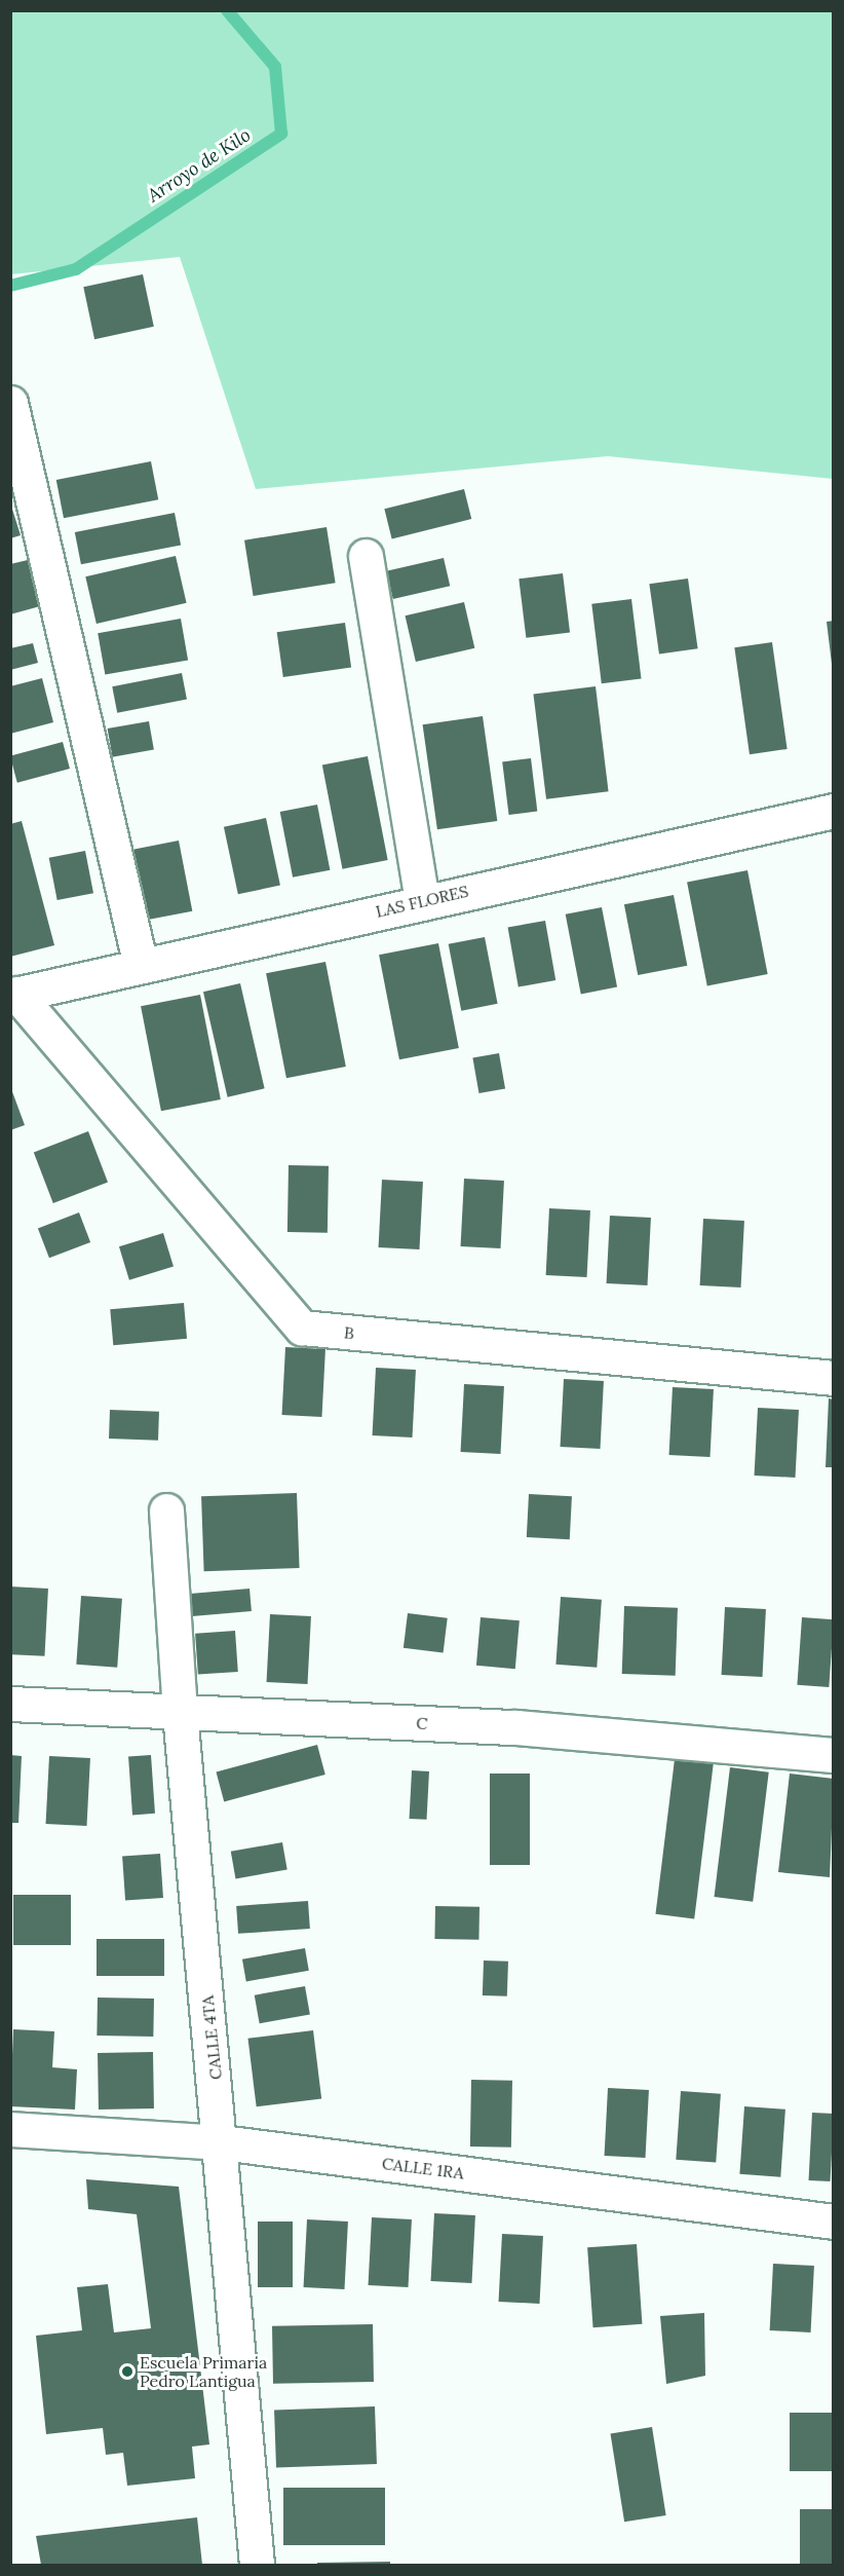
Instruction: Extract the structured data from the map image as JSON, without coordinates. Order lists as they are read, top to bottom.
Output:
{
  "streets": {
    "street": [
      "LAS FLORES",
      "B",
      "C",
      "CALLE 4TA",
      "CALLE 1RA"
    ]
  },
  "crossings": [
    ["LAS FLORES", "B"],
    ["C", "CALLE 4TA"],
    ["CALLE 4TA", "CALLE 1RA"]
  ],
  "water": ["Arroyo de Kilo"],
  "places": ["Escuela Primaria Pedro Lantigua"]
}
